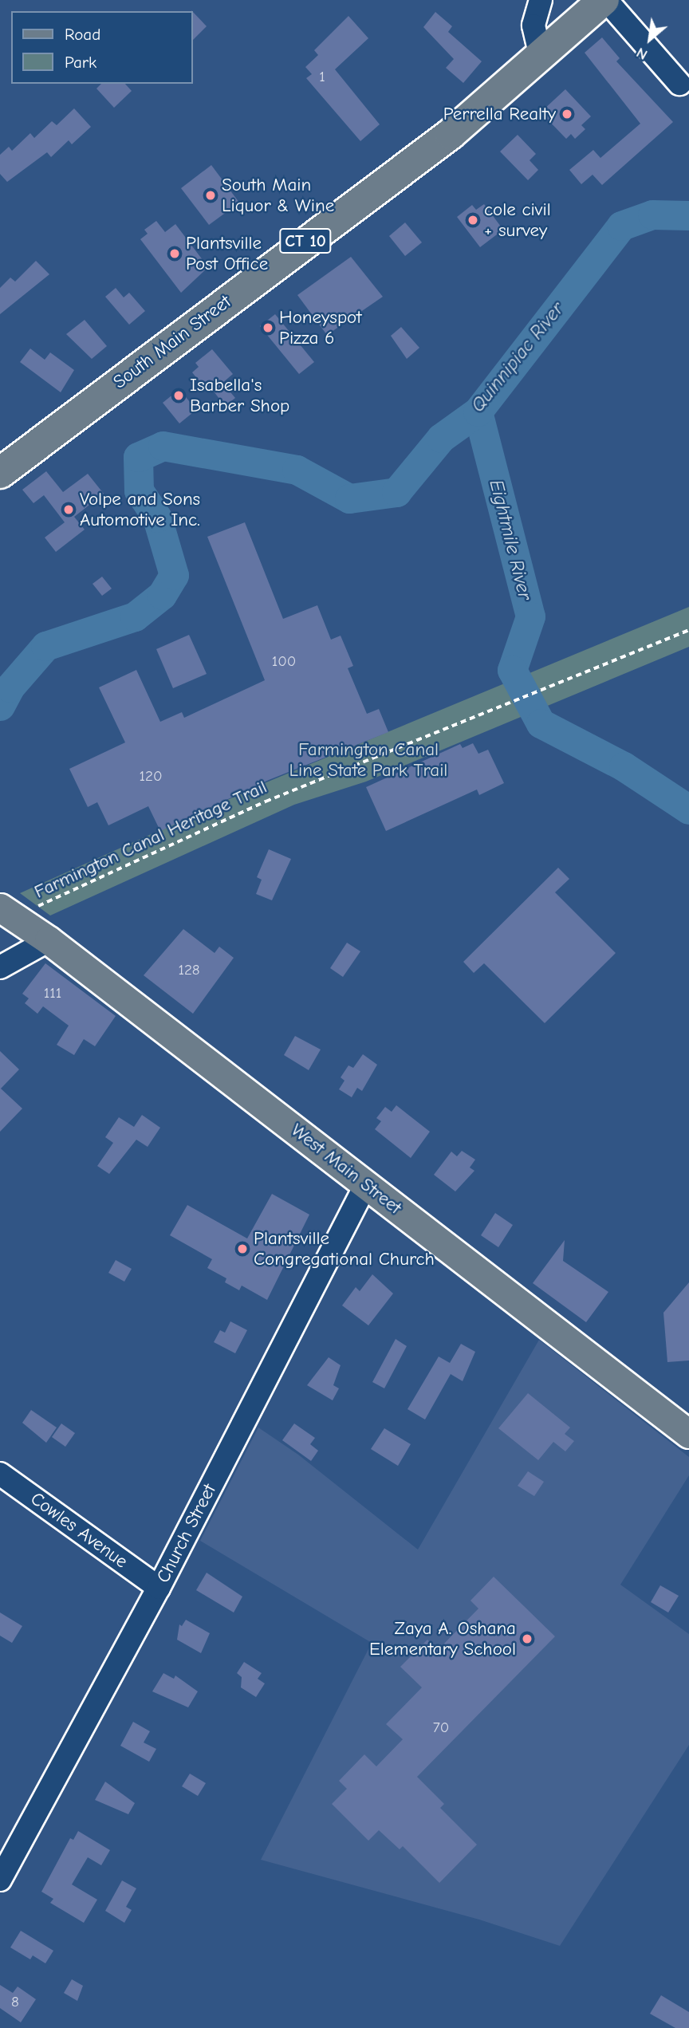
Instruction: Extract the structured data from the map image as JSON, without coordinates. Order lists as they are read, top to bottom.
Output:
{
  "streets": {
    "highway": ["CT 10", "South Main Street"],
    "main road": ["West Main Street"],
    "street": ["Cowles Avenue", "Church Street"],
    "path": ["Farmington Canal Heritage Trail"]
  },
  "crossings": [
    ["Farmington Canal Heritage Trail", "West Main Street"],
    ["West Main Street", "Church Street"],
    ["Cowles Avenue", "Church Street"]
  ],
  "water": ["Quinnipiac River", "Eightmile River"],
  "parks": ["Farmington Canal Line State Park Trail"],
  "places": [
    "Perrella Realty",
    "South Main Liquor & Wine",
    "cole civil + survey",
    "Plantsville Post Office",
    "Honeyspot Pizza 6",
    "Isabella's Barber Shop",
    "Volpe and Sons Automotive Inc.",
    "Plantsville Congregational Church",
    "Zaya A. Oshana Elementary School"
  ],
  "house_numbers": [
    "1",
    "100",
    "120",
    "128",
    "111",
    "70",
    "8"
  ],
  "legend": ["Road", "Park"],
  "north": "bottom left"
}
